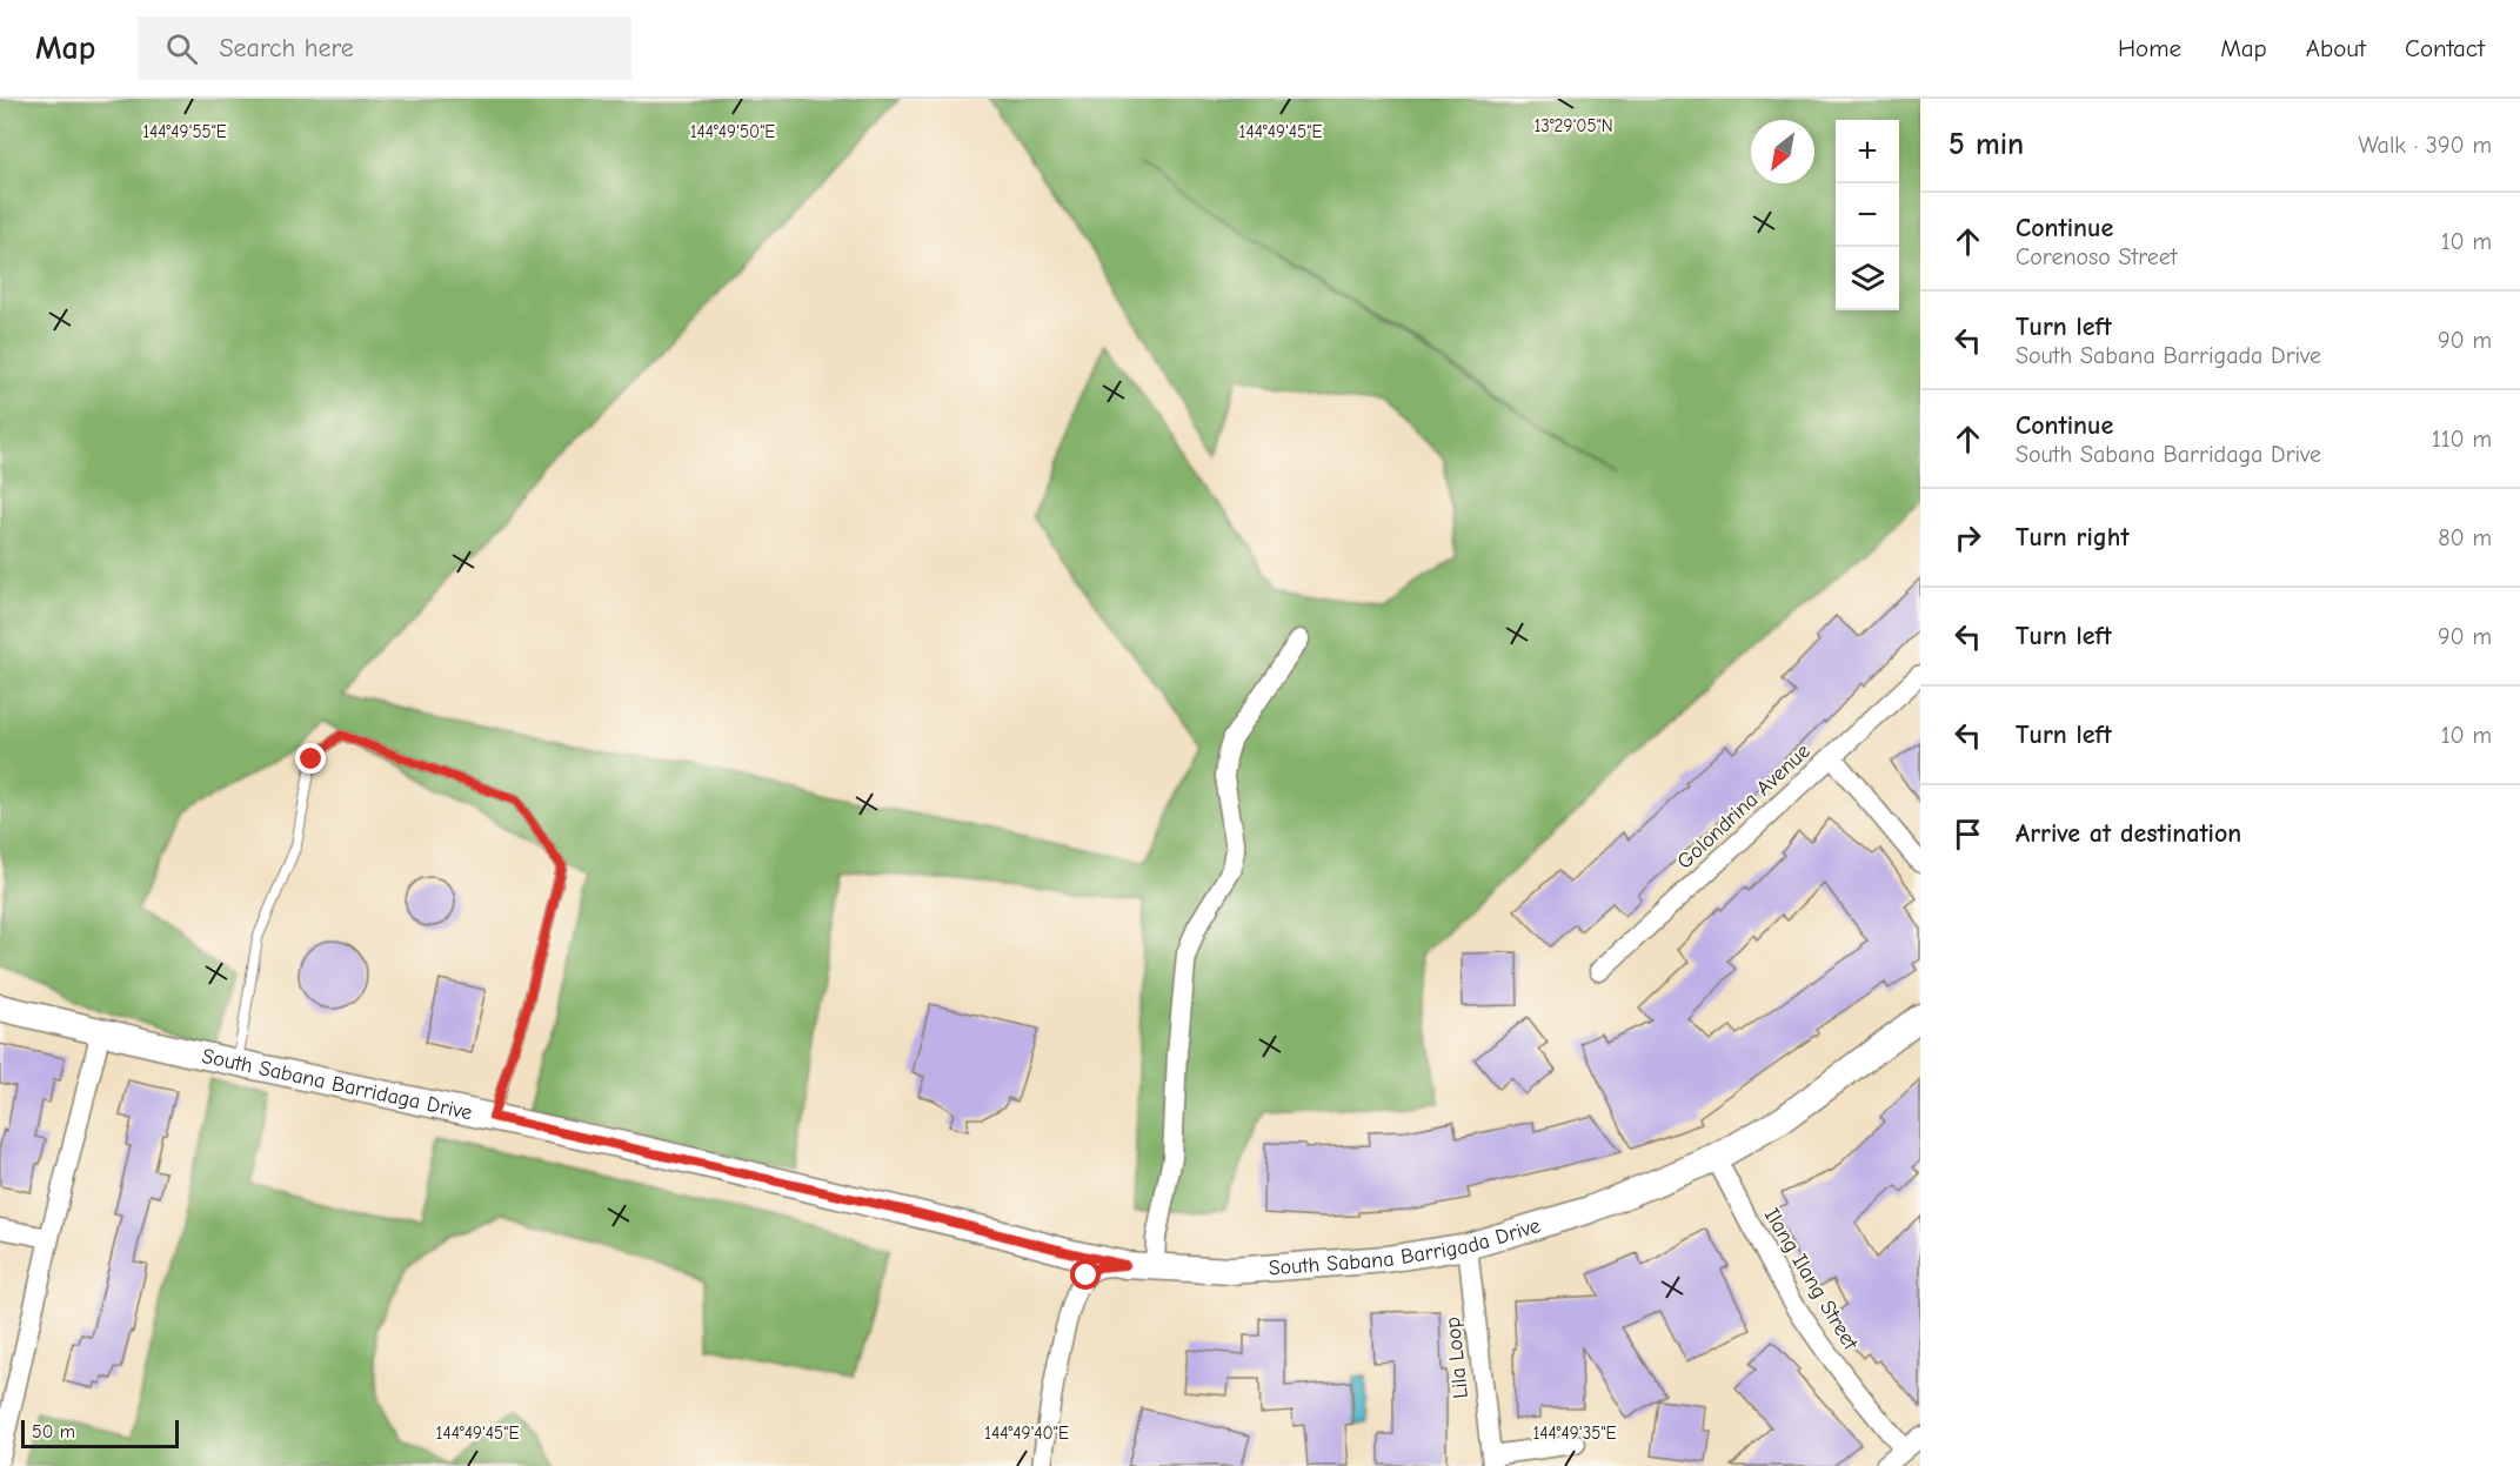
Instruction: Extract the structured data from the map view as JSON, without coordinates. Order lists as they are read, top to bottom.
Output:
{
  "streets": {
    "main road": ["South Sabana Barridaga Drive", "South Sabana Barrigada Drive"],
    "street": ["Golondrina Avenue", "Ilang Ilang Street", "Lila Loop"]
  },
  "crossings": [
    ["South Sabana Barridaga Drive", "South Sabana Barrigada Drive"],
    ["South Sabana Barrigada Drive", "Ilang Ilang Street"],
    ["South Sabana Barrigada Drive", "Lila Loop"]
  ],
  "scale_bar": "50 m",
  "north": "bottom left",
  "page": {
    "header": "Map",
    "search": "Search here",
    "nav": [
      "Home",
      "Map",
      "About",
      "Contact"
    ],
    "heading": ["5 min", "Walk · 390 m"],
    "map_buttons": ["+", "−"],
    "list": [
      ["Continue", "Corenoso Street", "10 m"],
      ["Turn left", "South Sabana Barrigada Drive", "90 m"],
      ["Continue", "South Sabana Barridaga Drive", "110 m"],
      ["Turn right", "80 m"],
      ["Turn left", "90 m"],
      ["Turn left", "10 m"],
      "Arrive at destination"
    ],
    "scale": "50 m"
  },
  "coordinates": [
    "13°29'05\"N",
    "144°49'55\"E",
    "144°49'50\"E",
    "144°49'45\"E",
    "144°49'40\"E",
    "144°49'35\"E"
  ]
}
